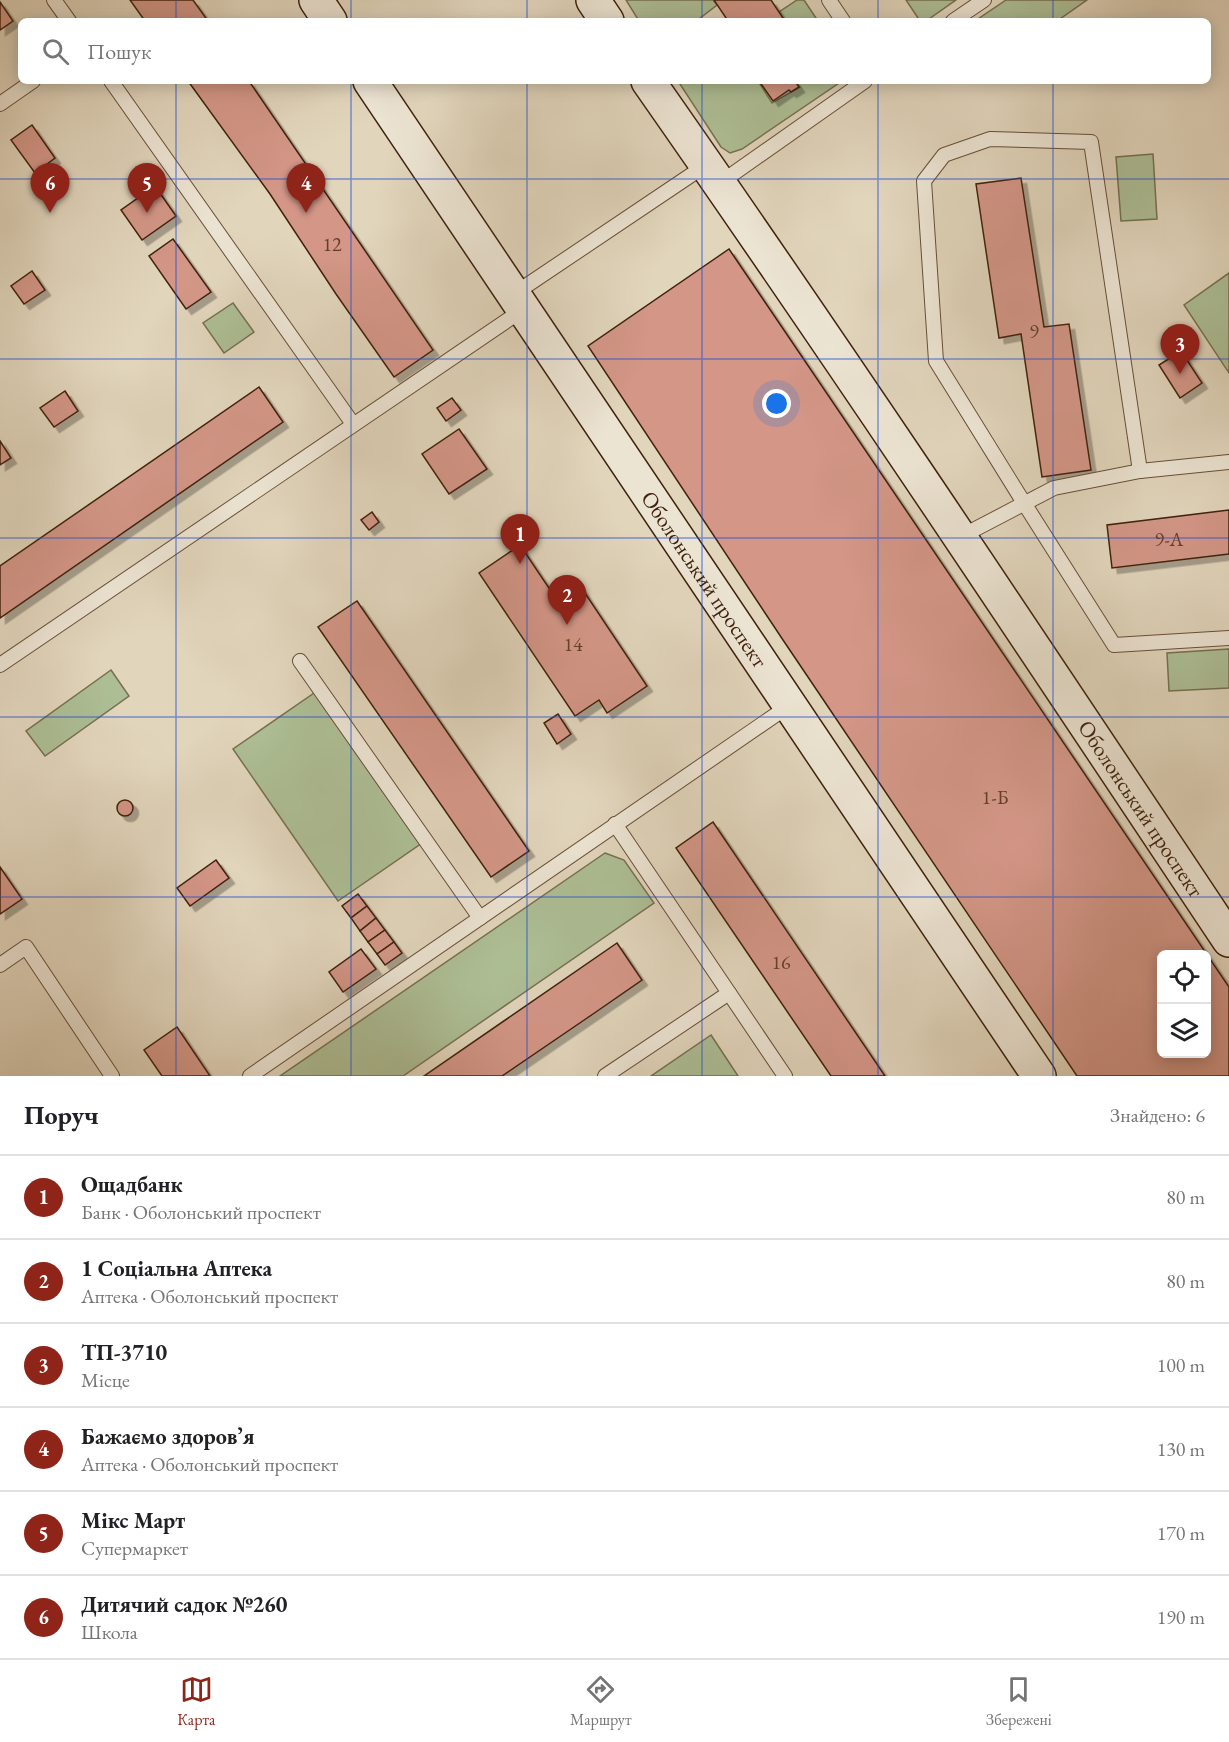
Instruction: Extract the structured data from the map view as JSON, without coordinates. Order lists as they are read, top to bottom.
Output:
{
  "streets": {
    "main road": ["Оболонський проспект"]
  },
  "house_numbers": [
    "12",
    "9",
    "9-А",
    "14",
    "1-Б",
    "16"
  ],
  "page": {
    "search": "Пошук",
    "pins": [
      "4",
      "5",
      "6",
      "3",
      "1",
      "2"
    ],
    "heading": ["Поруч", "Знайдено: 6"],
    "list": [
      {
        "mark": "1",
        "name": "Ощадбанк",
        "note": "Банк · Оболонський проспект",
        "value": "80 m"
      },
      {
        "mark": "2",
        "name": "1 Соціальна Аптека",
        "note": "Аптека · Оболонський проспект",
        "value": "80 m"
      },
      {
        "mark": "3",
        "name": "ТП-3710",
        "note": "Місце",
        "value": "100 m"
      },
      {
        "mark": "4",
        "name": "Бажаємо здоровʼя",
        "note": "Аптека · Оболонський проспект",
        "value": "130 m"
      },
      {
        "mark": "5",
        "name": "Мікс Март",
        "note": "Супермаркет",
        "value": "170 m"
      },
      {
        "mark": "6",
        "name": "Дитячий садок №260",
        "note": "Школа",
        "value": "190 m"
      }
    ],
    "nav": ["Карта", "Маршрут", "Збережені"]
  }
}
